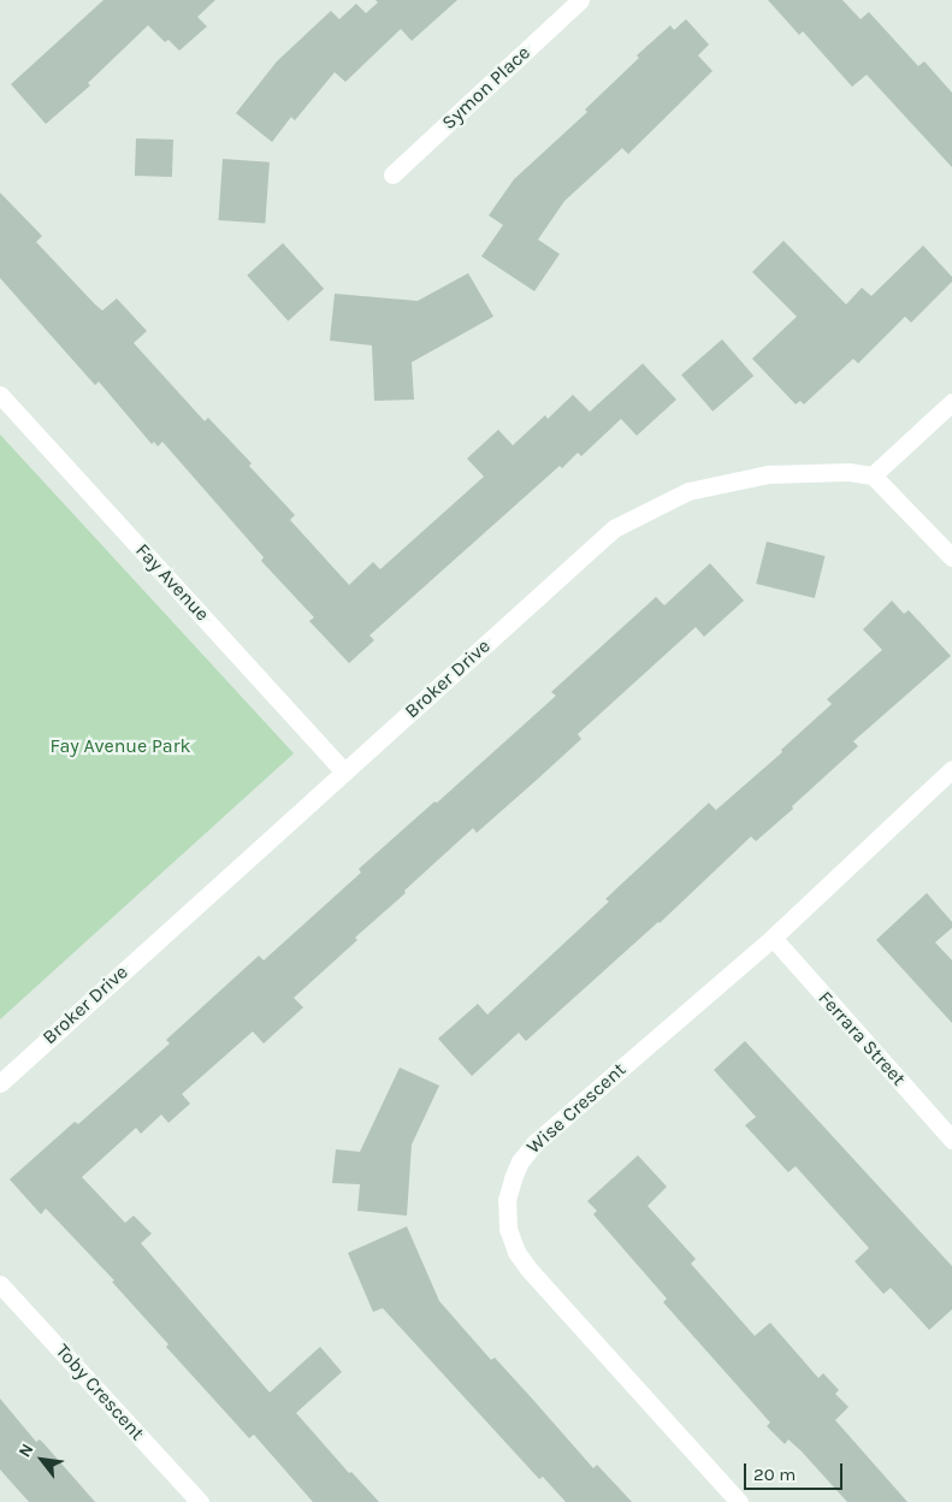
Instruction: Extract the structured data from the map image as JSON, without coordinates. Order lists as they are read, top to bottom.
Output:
{
  "streets": {
    "street": [
      "Symon Place",
      "Fay Avenue",
      "Broker Drive",
      "Ferrara Street",
      "Wise Crescent",
      "Toby Crescent"
    ]
  },
  "crossings": [
    ["Fay Avenue", "Broker Drive"],
    ["Ferrara Street", "Wise Crescent"]
  ],
  "parks": ["Fay Avenue Park"],
  "scale_bar": "20 m",
  "north": "top left"
}
